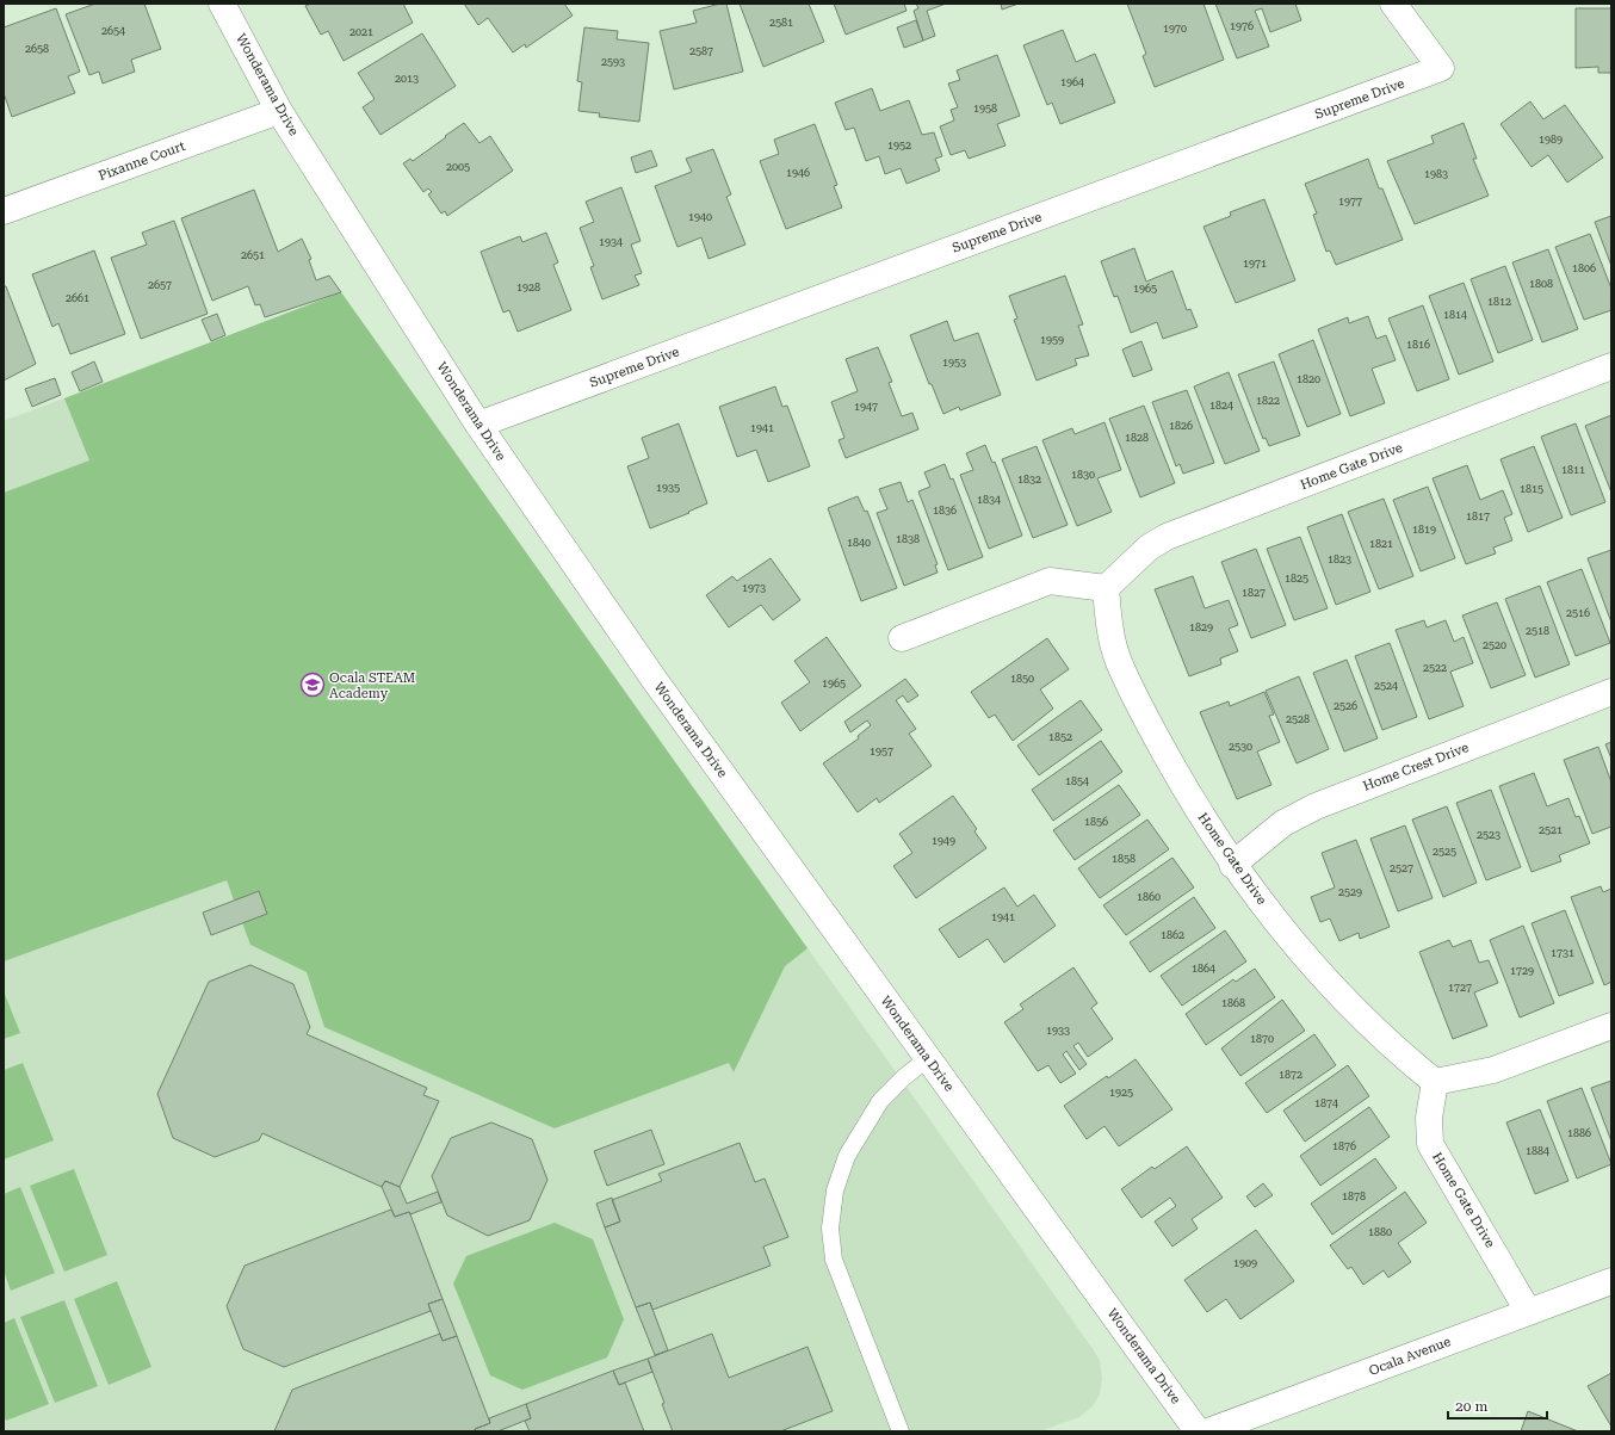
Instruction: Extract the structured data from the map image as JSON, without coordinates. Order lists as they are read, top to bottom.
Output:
{
  "streets": {
    "street": [
      "Wonderama Drive",
      "Supreme Drive",
      "Pixanne Court",
      "Home Gate Drive",
      "Home Crest Drive",
      "Ocala Avenue"
    ]
  },
  "crossings": [
    ["Wonderama Drive", "Supreme Drive"],
    ["Wonderama Drive", "Pixanne Court"],
    ["Home Gate Drive", "Home Crest Drive"],
    ["Home Gate Drive", "Ocala Avenue"]
  ],
  "places": {
    "school or university": ["Ocala STEAM Academy"]
  },
  "house_numbers": [
    "2581",
    "1976",
    "1970",
    "2654",
    "2021",
    "2658",
    "2587",
    "2593",
    "2013",
    "1964",
    "1958",
    "1989",
    "1952",
    "2005",
    "1946",
    "1983",
    "1977",
    "1940",
    "1934",
    "2651",
    "1971",
    "1806",
    "1808",
    "2657",
    "1928",
    "1965",
    "2661",
    "1812",
    "1814",
    "1959",
    "1816",
    "1953",
    "1820",
    "1822",
    "1824",
    "1947",
    "1826",
    "1941",
    "1828",
    "1811",
    "1830",
    "1832",
    "1935",
    "1815",
    "1834",
    "1836",
    "1817",
    "1819",
    "1838",
    "1840",
    "1821",
    "1823",
    "1825",
    "1973",
    "1827",
    "2516",
    "1829",
    "2518",
    "2520",
    "2522",
    "1850",
    "1965",
    "2524",
    "2526",
    "2528",
    "1852",
    "2530",
    "1957",
    "1854",
    "1856",
    "2521",
    "2523",
    "1949",
    "2525",
    "1858",
    "2527",
    "2529",
    "1860",
    "1941",
    "1862",
    "1731",
    "1864",
    "1729",
    "1727",
    "1868",
    "1933",
    "1870",
    "1872",
    "1925",
    "1874",
    "1886",
    "1876",
    "1884",
    "1878",
    "1880",
    "1909"
  ],
  "scale_bar": "20 m"
}
